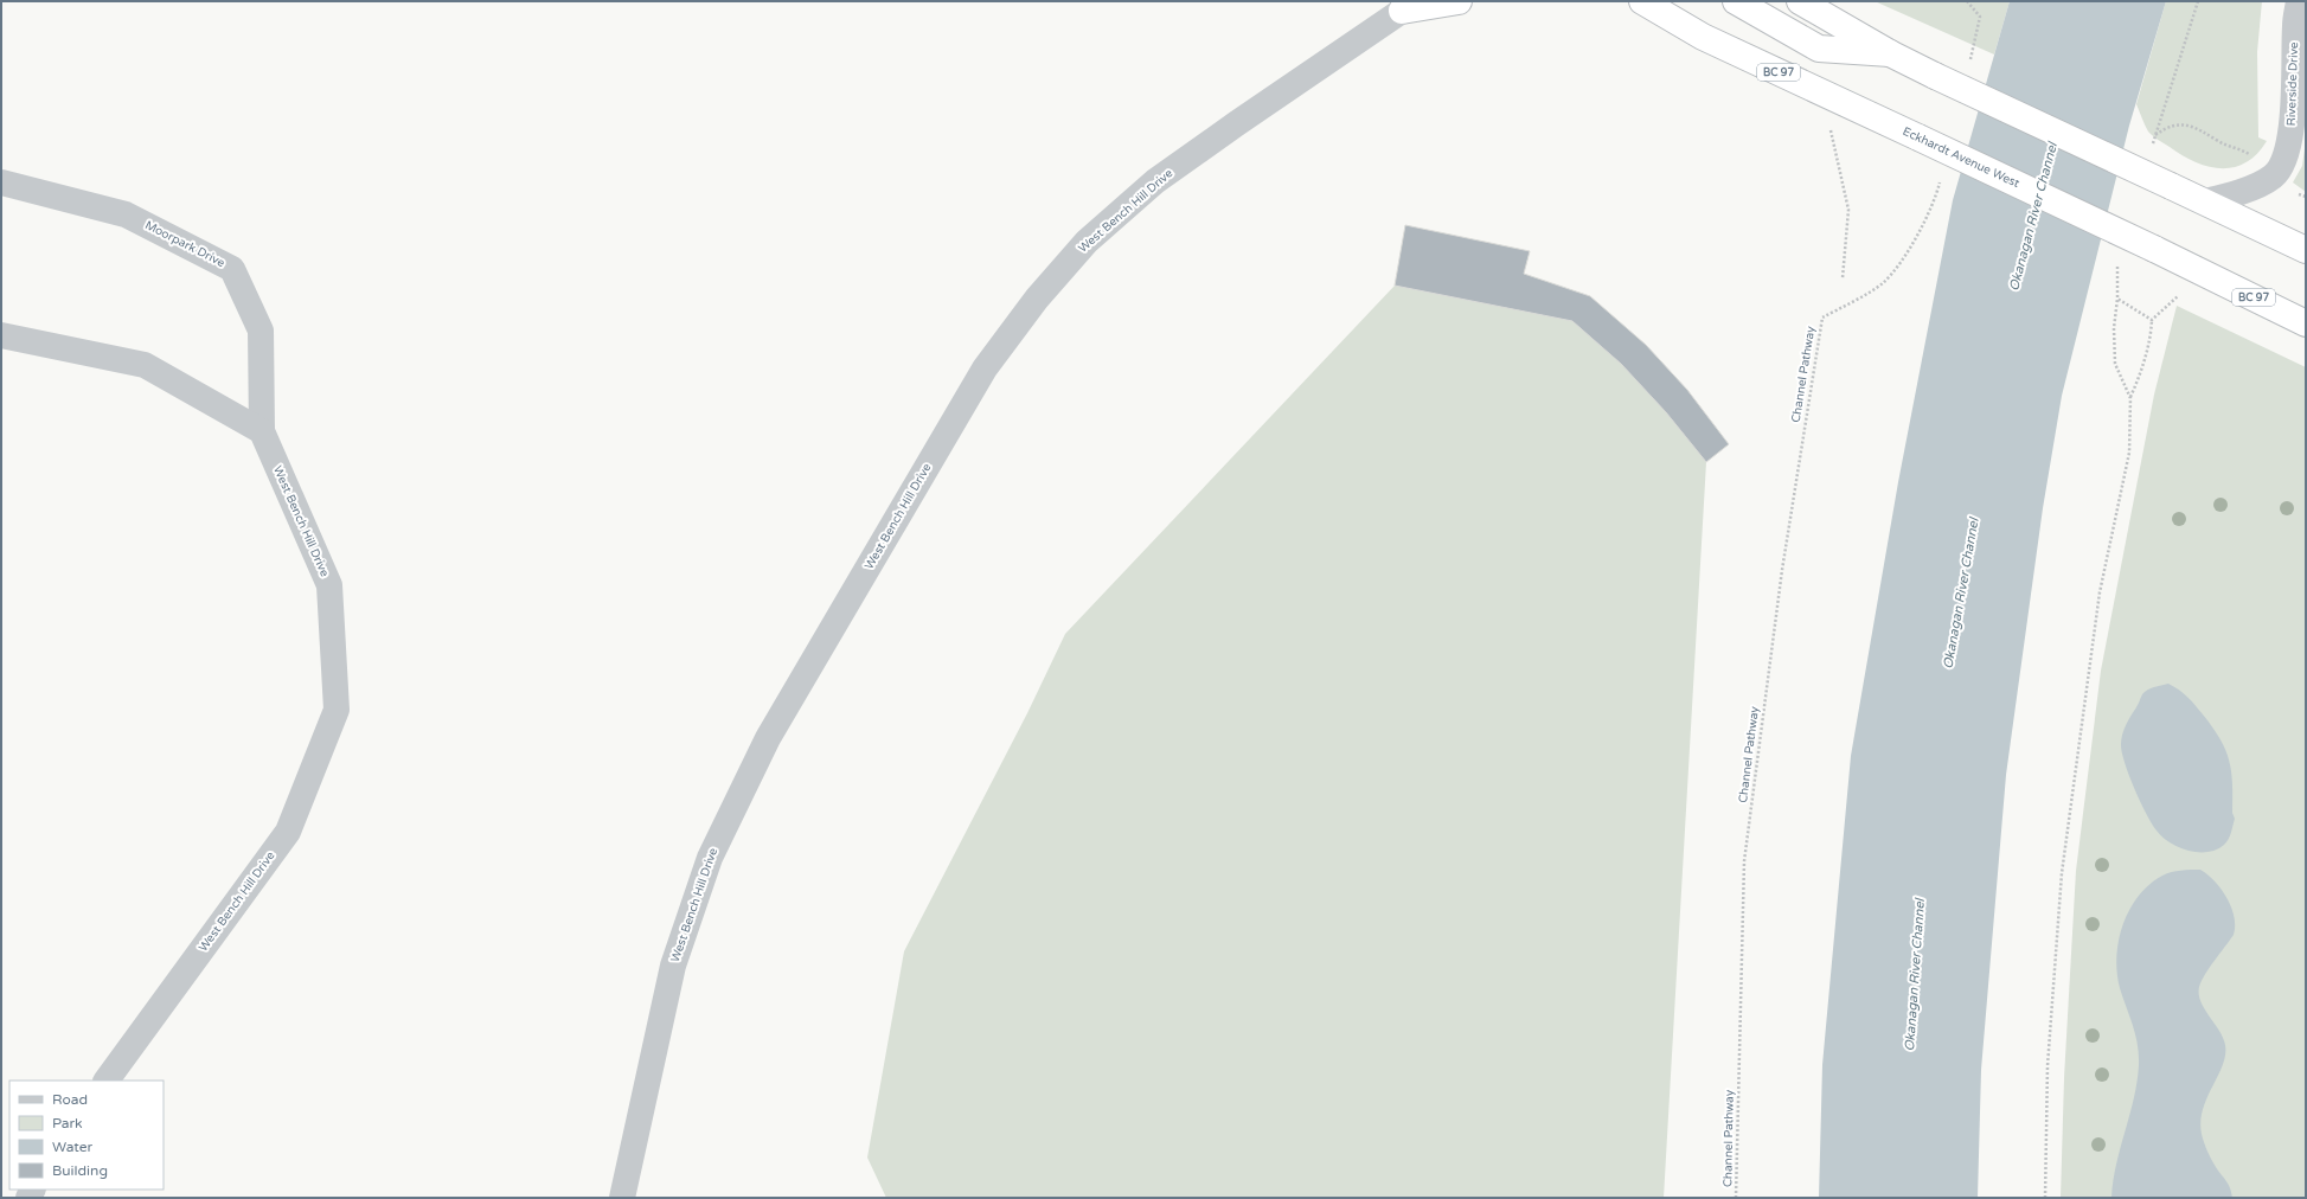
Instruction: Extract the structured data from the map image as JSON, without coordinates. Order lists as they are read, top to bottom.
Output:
{
  "streets": {
    "highway": ["BC 97", "Eckhardt Avenue West"],
    "street": ["Riverside Drive", "West Bench Hill Drive", "Moorpark Drive"],
    "path": ["Channel Pathway"]
  },
  "crossings": [
    ["West Bench Hill Drive", "Moorpark Drive"]
  ],
  "water": ["Okanagan River Channel"],
  "legend": [
    "Road",
    "Park",
    "Water",
    "Building"
  ]
}
